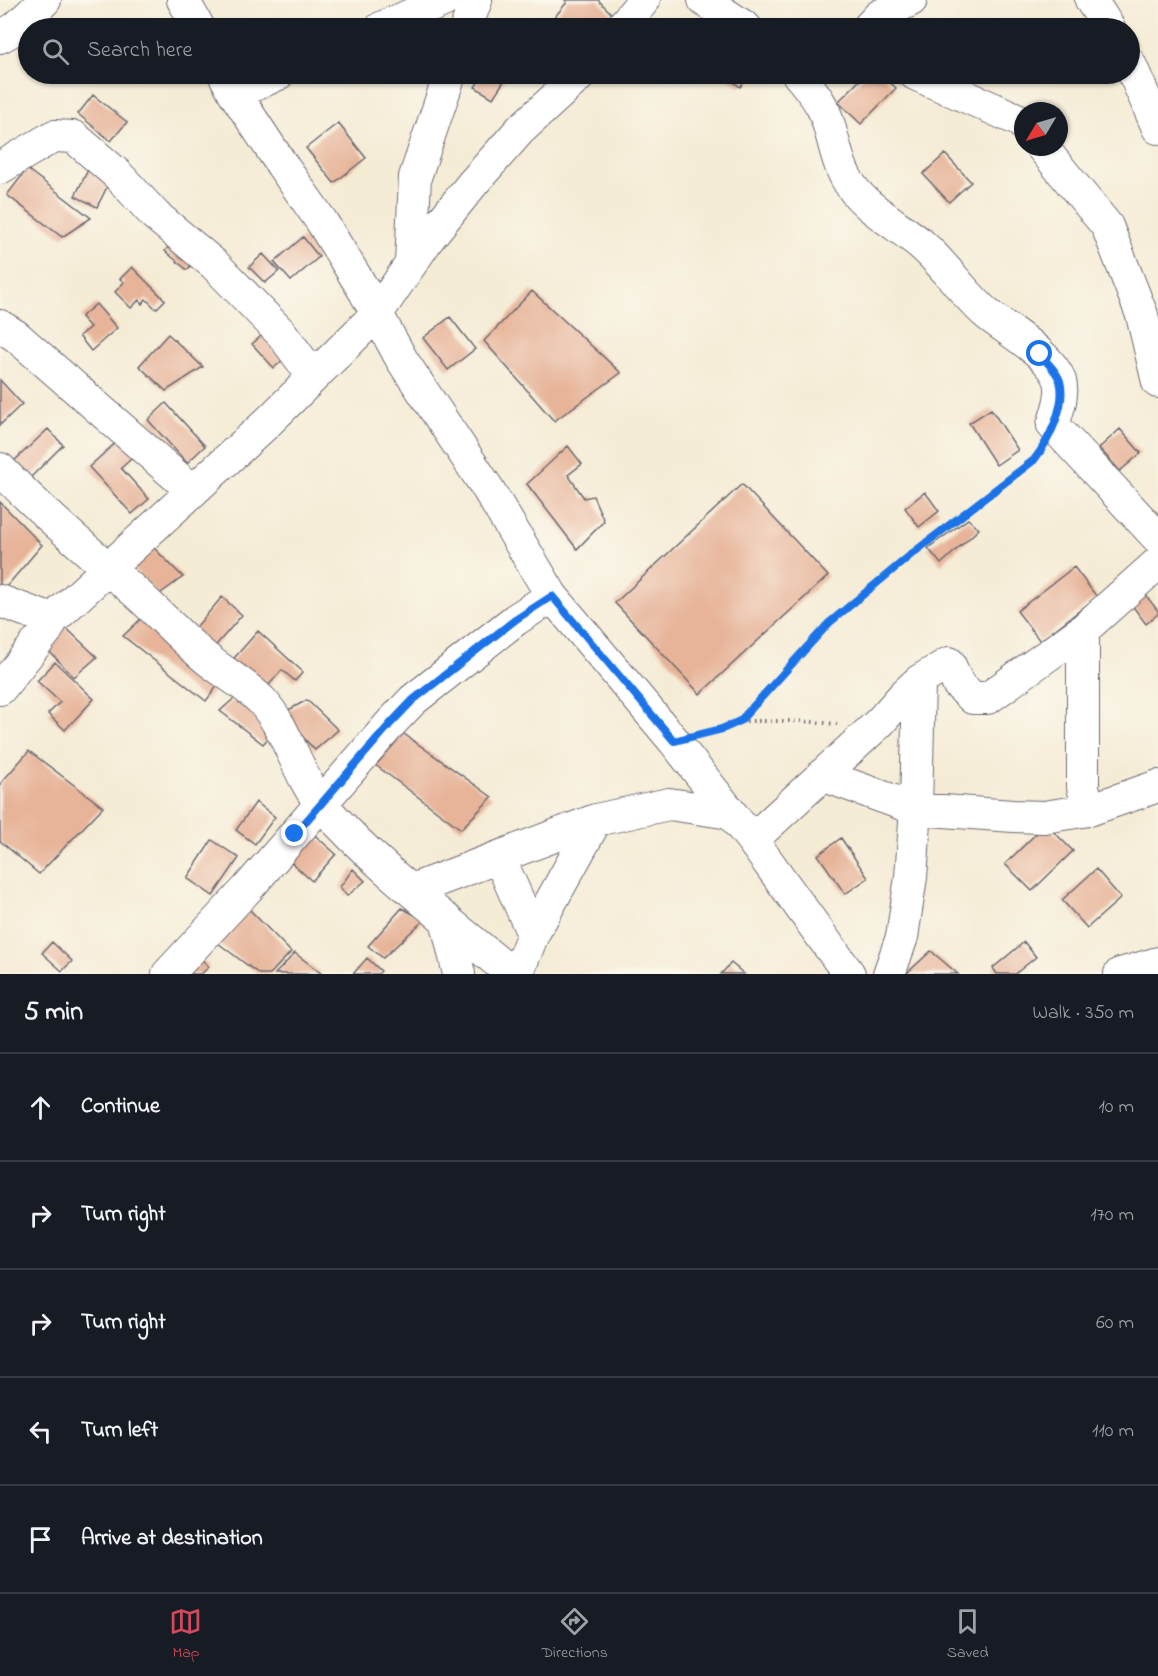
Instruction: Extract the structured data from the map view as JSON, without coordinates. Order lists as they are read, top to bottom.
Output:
{
  "north": "bottom left",
  "page": {
    "search": "Search here",
    "heading": ["5 min", "Walk · 350 m"],
    "list": [
      ["Continue", "10 m"],
      ["Turn right", "170 m"],
      ["Turn right", "60 m"],
      ["Turn left", "110 m"],
      "Arrive at destination"
    ],
    "nav": ["Map", "Directions", "Saved"]
  }
}
